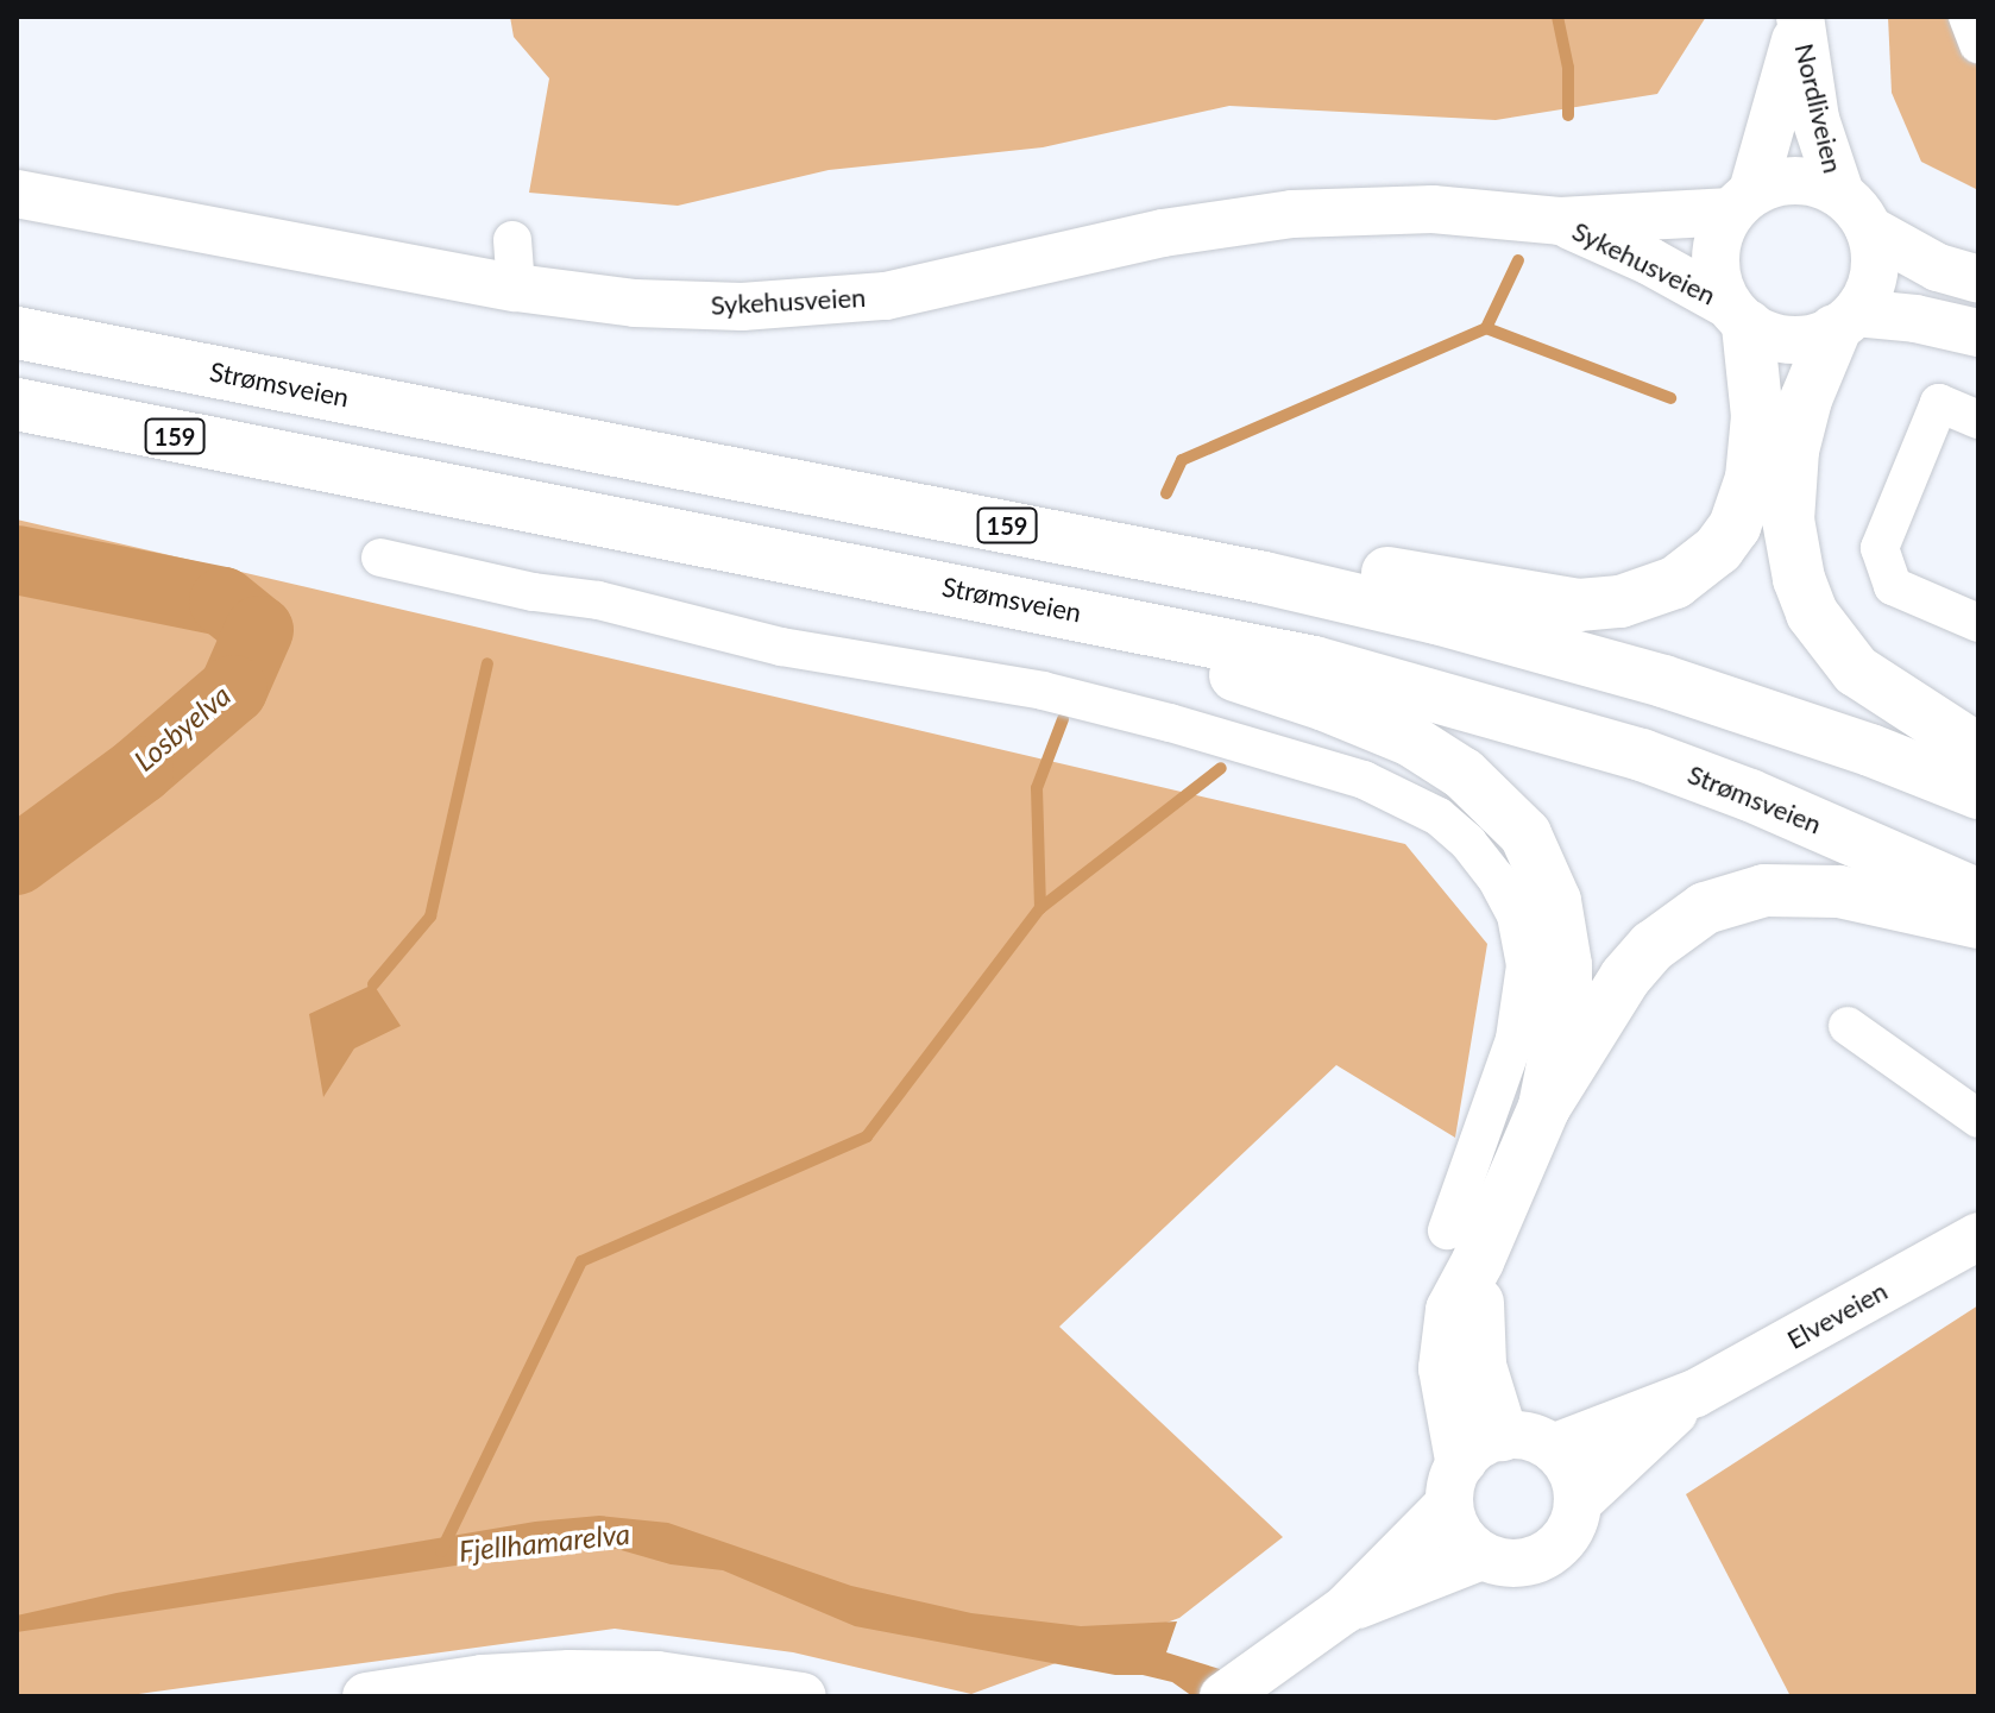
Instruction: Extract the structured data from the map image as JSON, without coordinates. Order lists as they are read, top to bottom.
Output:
{
  "streets": {
    "highway": ["Strømsveien", "159"],
    "main road": ["Nordliveien", "Sykehusveien", "Elveveien"]
  },
  "crossings": [
    ["Nordliveien", "Sykehusveien"]
  ],
  "water": ["Losbyelva", "Fjellhamarelva"]
}
